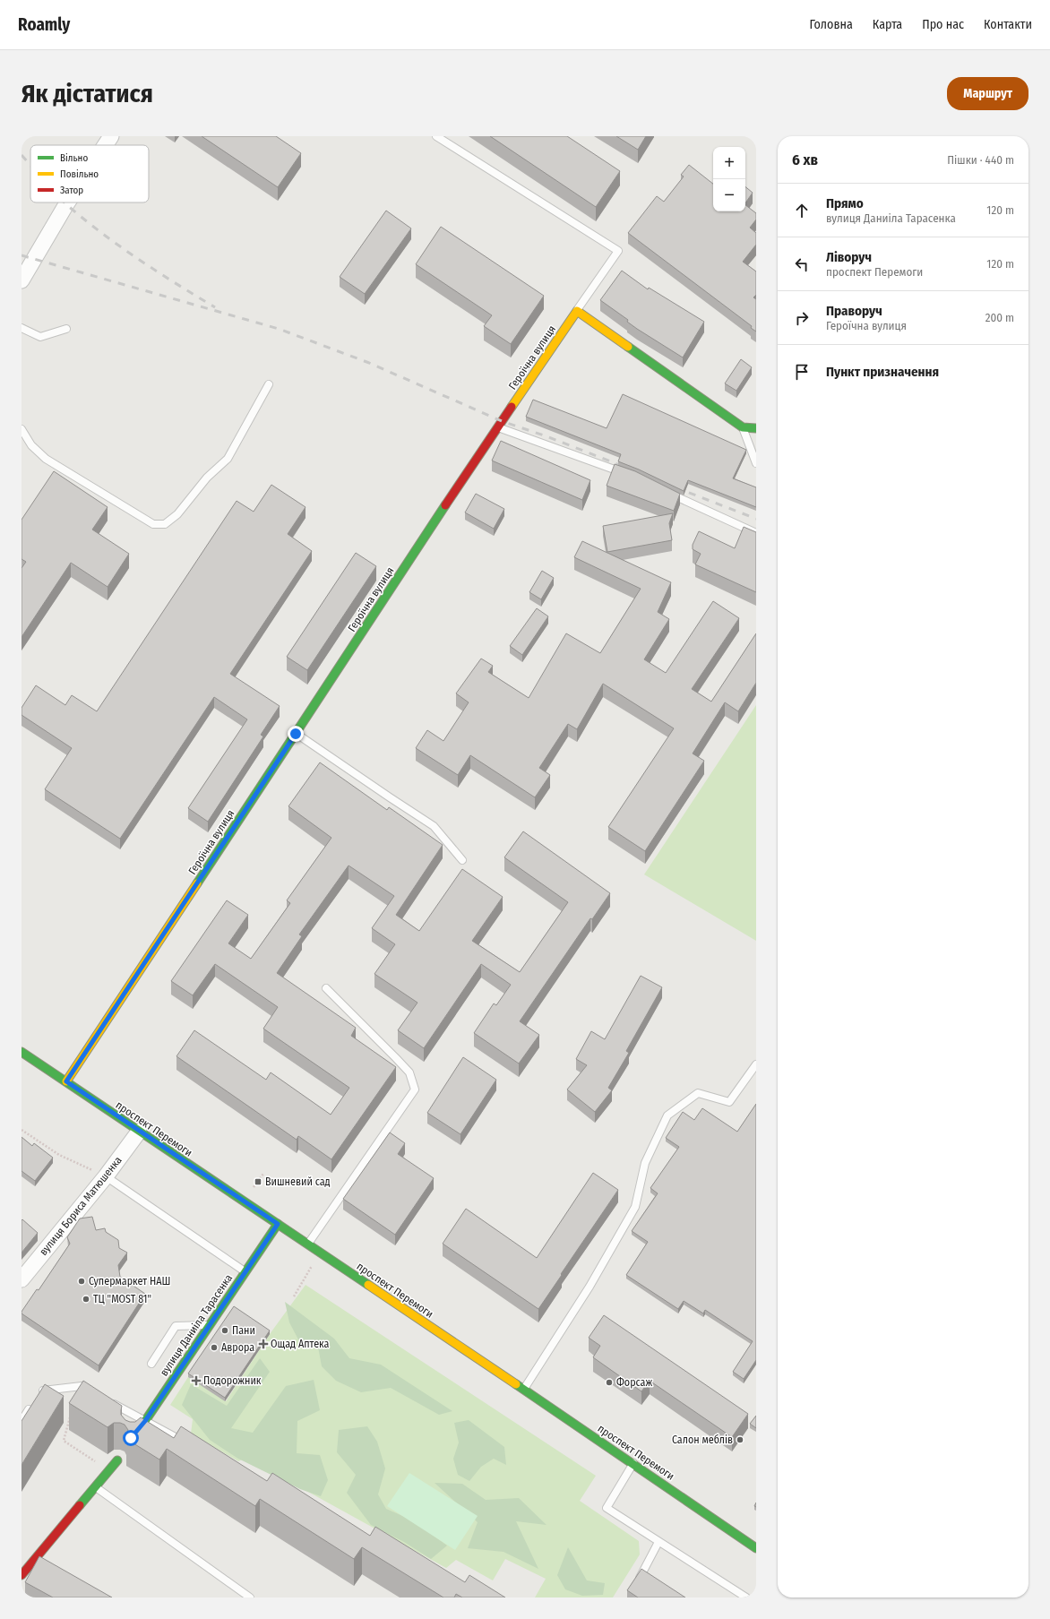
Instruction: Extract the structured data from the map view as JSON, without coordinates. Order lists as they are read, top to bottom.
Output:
{
  "streets": {
    "street": [
      "Героїчна вулиця",
      "проспект Перемоги",
      "вулиця Бориса Матюшенка",
      "вулиця Даниіла Тарасенка"
    ]
  },
  "crossings": [
    ["Героїчна вулиця", "проспект Перемоги"],
    ["проспект Перемоги", "вулиця Бориса Матюшенка"],
    ["проспект Перемоги", "вулиця Даниіла Тарасенка"]
  ],
  "places": {
    "transit": ["Вишневий сад"],
    "other": [
      "Супермаркет НАШ",
      "ТЦ \"MOST 81\"",
      "Пани",
      "Аврора",
      "Форсаж",
      "Салон меблів"
    ],
    "health": ["Ощад Аптека", "Подорожник"]
  },
  "legend": ["Вільно", "Повільно", "Затор"],
  "page": {
    "header": "Roamly",
    "nav": [
      "Головна",
      "Карта",
      "Про нас",
      "Контакти"
    ],
    "buttons": "Маршрут",
    "title": "Як дістатися",
    "heading": ["6 хв", "Пішки · 440 m"],
    "map_buttons": ["+", "−"],
    "list": [
      ["Прямо", "вулиця Даниіла Тарасенка", "120 m"],
      ["Ліворуч", "проспект Перемоги", "120 m"],
      ["Праворуч", "Героїчна вулиця", "200 m"],
      "Пункт призначення"
    ]
  }
}
